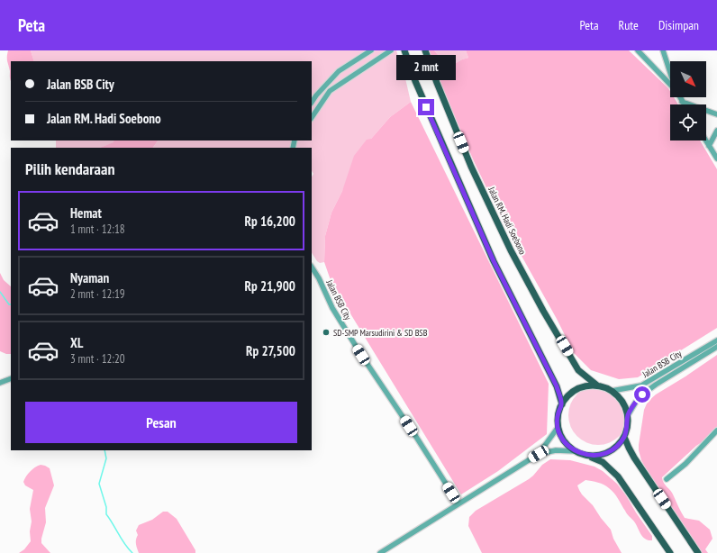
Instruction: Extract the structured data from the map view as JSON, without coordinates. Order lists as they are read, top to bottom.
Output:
{
  "streets": {
    "main road": ["Jalan RM. Hadi Soebono"],
    "street": ["Jalan BSB City"]
  },
  "crossings": [
    ["Jalan RM. Hadi Soebono", "Jalan BSB City"]
  ],
  "places": ["SD-SMP Marsudirini & SD BSB"],
  "north": "bottom right",
  "page": {
    "header": "Peta",
    "nav": ["Peta", "Rute", "Disimpan"],
    "bubble": "2 mnt",
    "banner": ["Jalan BSB City", "Jalan RM. Hadi Soebono"],
    "heading": "Pilih kendaraan",
    "list": [
      {
        "name": "Hemat",
        "note": "1 mnt · 12:18",
        "value": "Rp 16,200"
      },
      {
        "name": "Nyaman",
        "note": "2 mnt · 12:19",
        "value": "Rp 21,900"
      },
      {
        "name": "XL",
        "note": "3 mnt · 12:20",
        "value": "Rp 27,500"
      }
    ],
    "buttons": "Pesan"
  }
}
